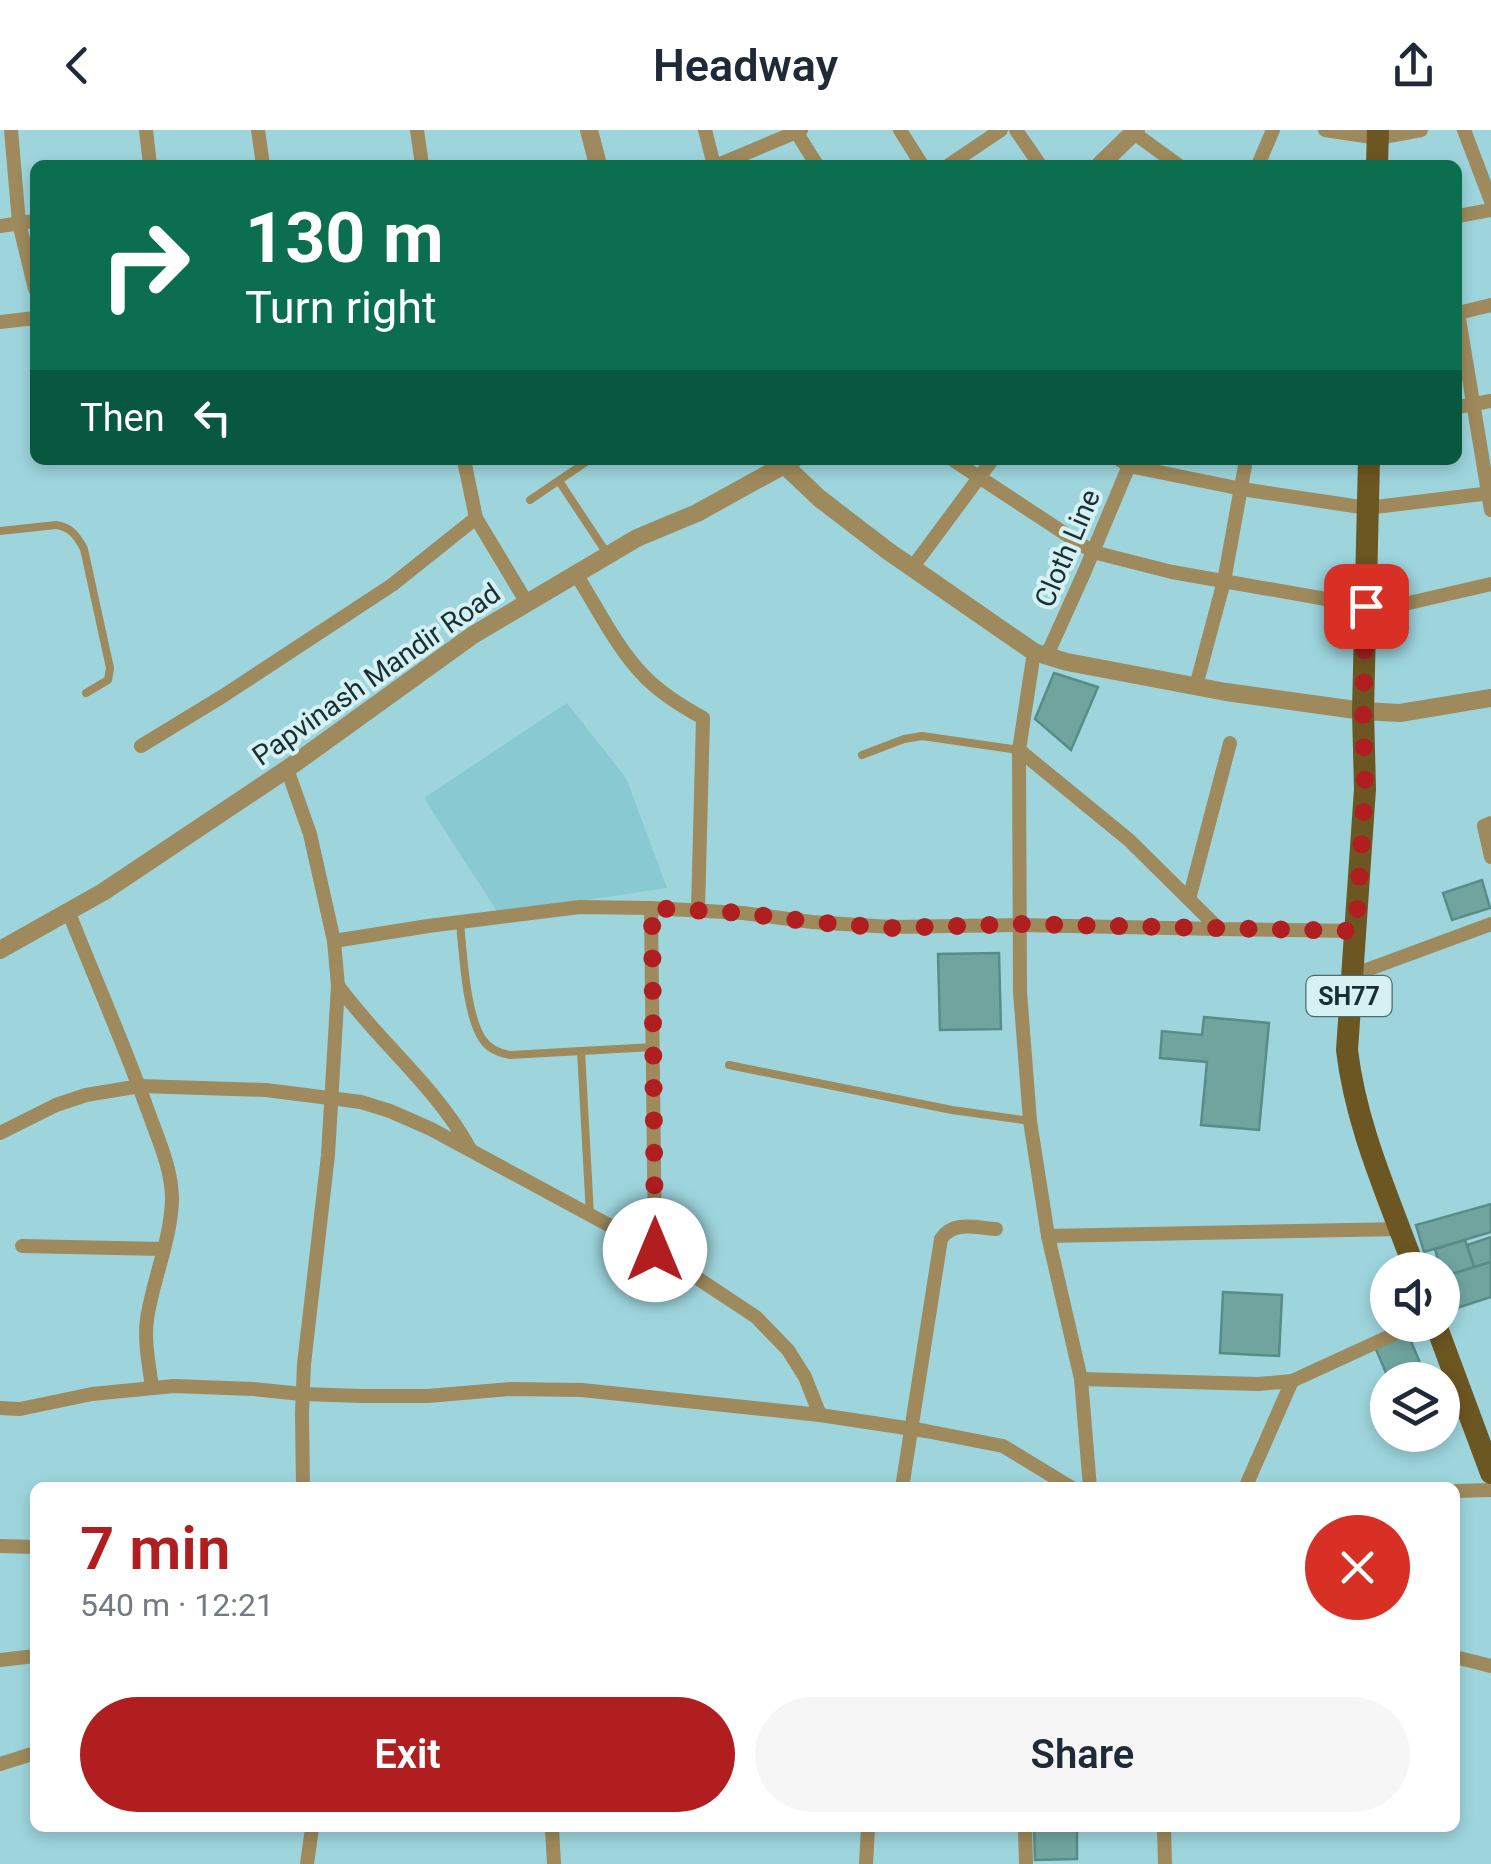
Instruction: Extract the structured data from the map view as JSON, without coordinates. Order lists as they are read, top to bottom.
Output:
{
  "streets": {
    "main road": ["SH77"],
    "street": ["Cloth Line", "Papvinash Mandir Road"]
  },
  "page": {
    "header": "Headway",
    "turn": ["130 m", "Turn right"],
    "then": "Then",
    "heading": ["7 min", "540 m · 12:21"],
    "buttons": ["Exit", "Share"]
  }
}
